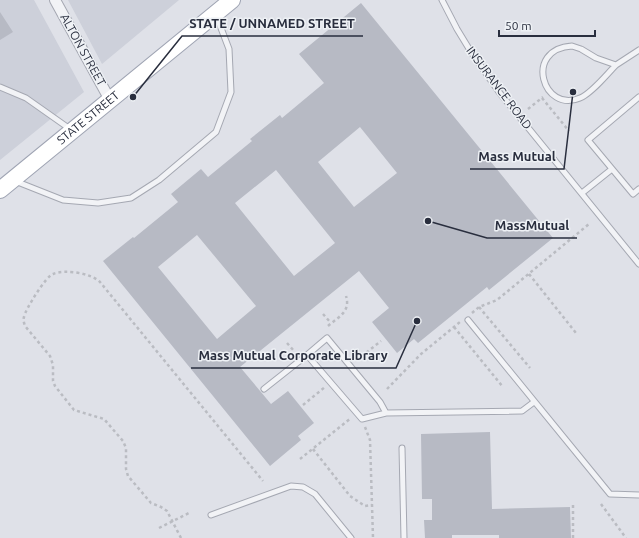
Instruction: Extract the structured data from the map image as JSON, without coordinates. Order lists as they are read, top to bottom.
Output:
{
  "streets": {
    "main road": ["STATE STREET"],
    "street": ["ALTON STREET"],
    "lane": ["INSURANCE ROAD"]
  },
  "crossings": [
    ["ALTON STREET", "STATE STREET"]
  ],
  "places": [
    "Mass Mutual",
    "STATE / UNNAMED STREET",
    "MassMutual",
    "Mass Mutual Corporate Library"
  ],
  "scale_bar": "50 m"
}
